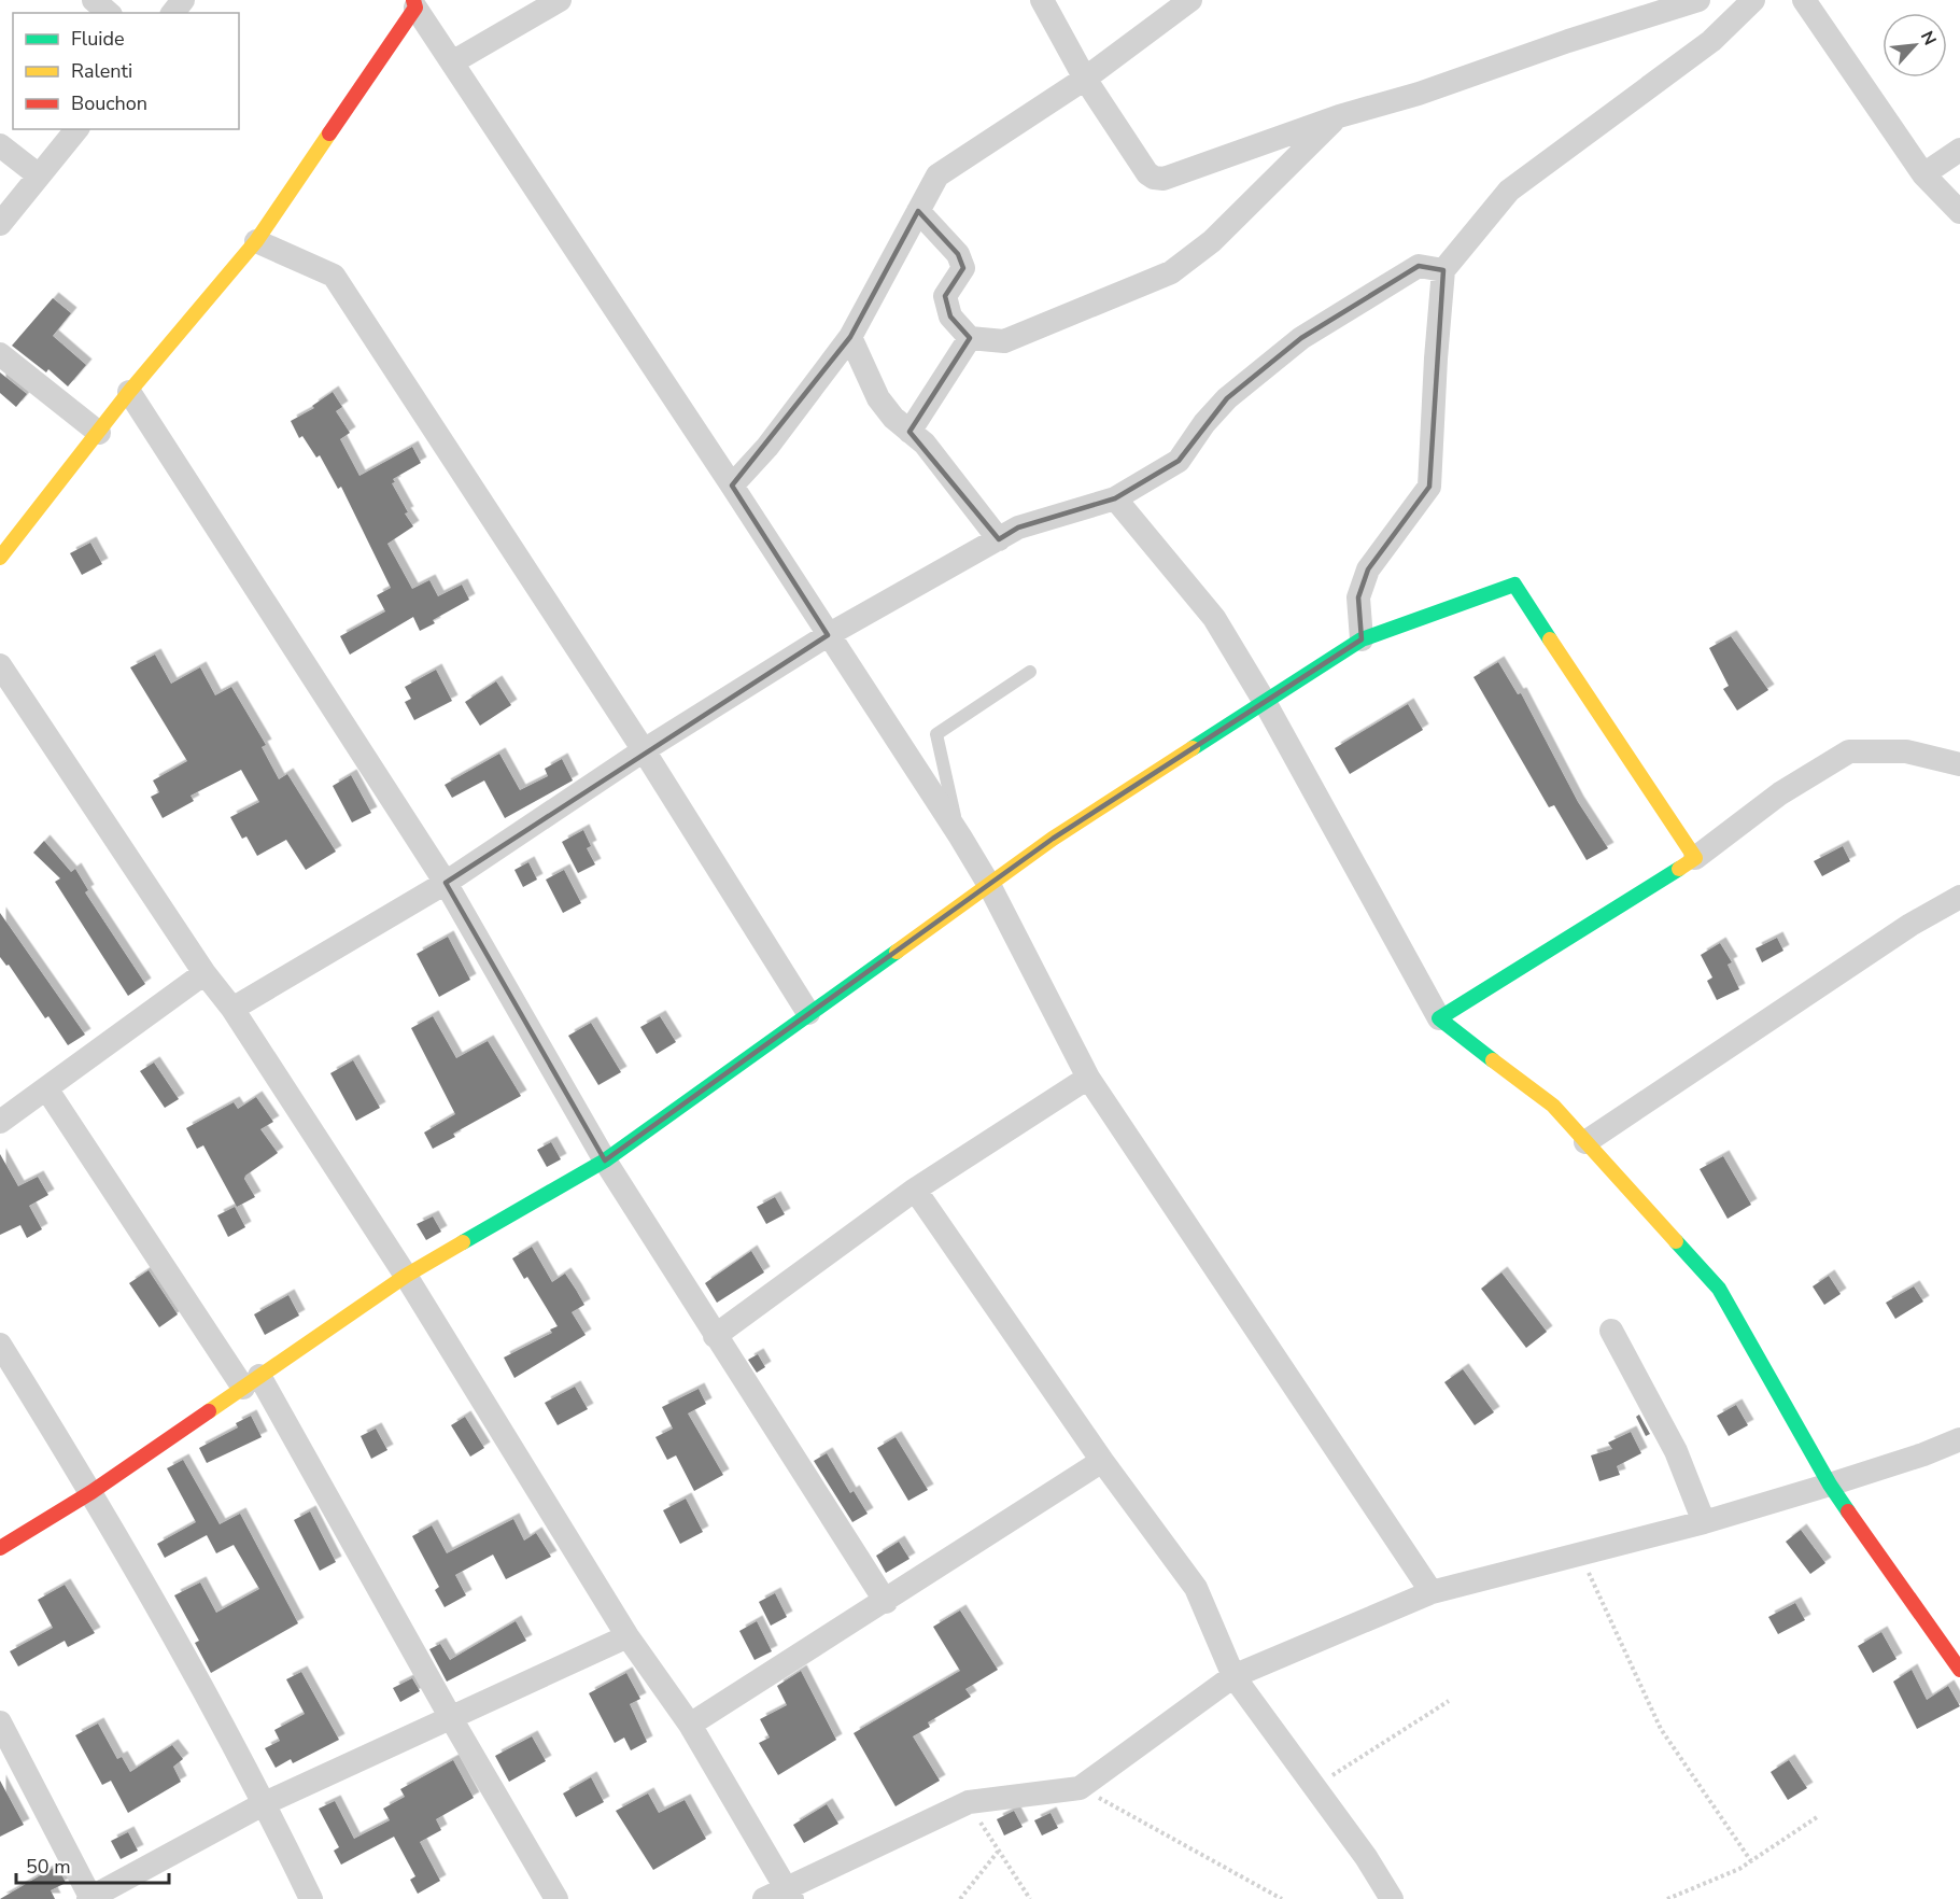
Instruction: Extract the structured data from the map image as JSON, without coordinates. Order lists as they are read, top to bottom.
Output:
{
  "legend": ["Fluide", "Ralenti", "Bouchon"],
  "scale_bar": "50 m",
  "north": "top right"
}
